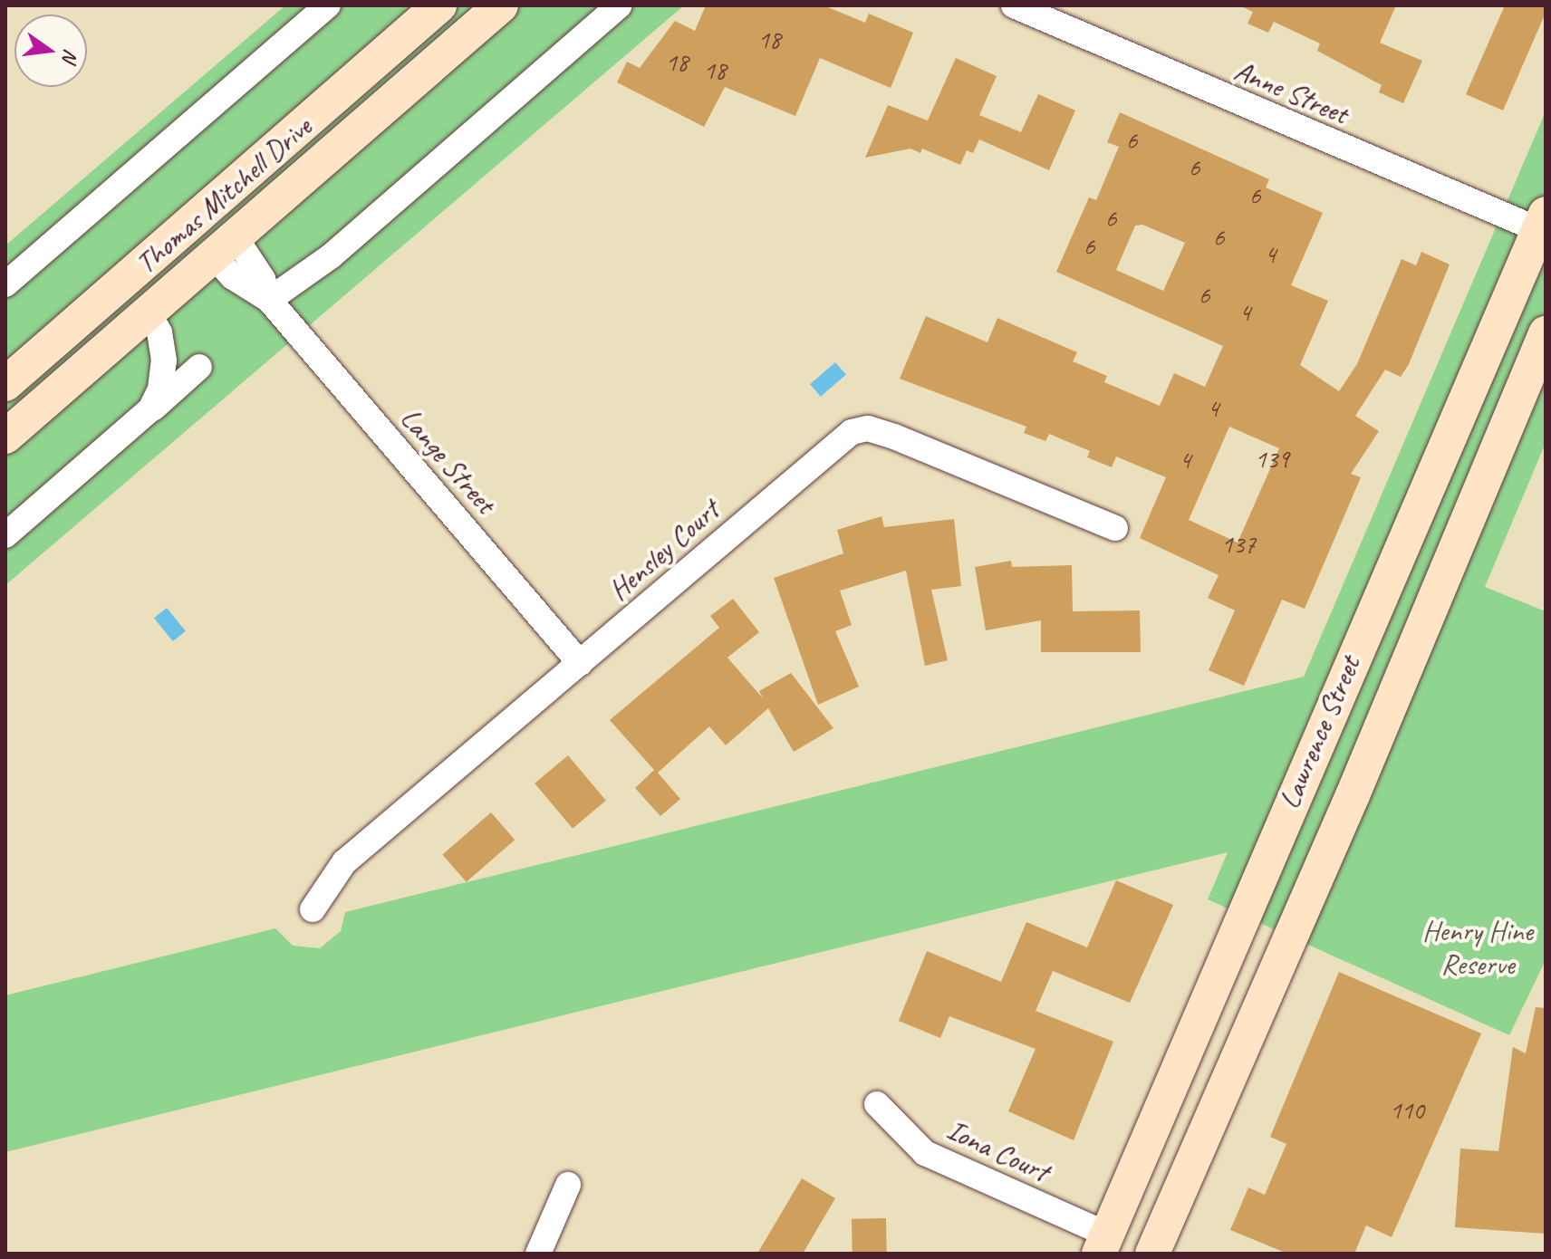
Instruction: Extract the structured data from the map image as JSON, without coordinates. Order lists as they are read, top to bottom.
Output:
{
  "streets": {
    "street": [
      "Anne Street",
      "Thomas Mitchell Drive",
      "Lange Street",
      "Hensley Court",
      "Lawrence Street",
      "Iona Court"
    ]
  },
  "crossings": [
    ["Anne Street", "Lawrence Street"],
    ["Thomas Mitchell Drive", "Lange Street"],
    ["Lange Street", "Hensley Court"],
    ["Lawrence Street", "Iona Court"]
  ],
  "parks": ["Henry Hine Reserve"],
  "house_numbers": [
    "18",
    "18",
    "18",
    "6",
    "6",
    "6",
    "6",
    "6",
    "6",
    "4",
    "6",
    "4",
    "4",
    "139",
    "4",
    "137",
    "110"
  ],
  "north": "right"
}
